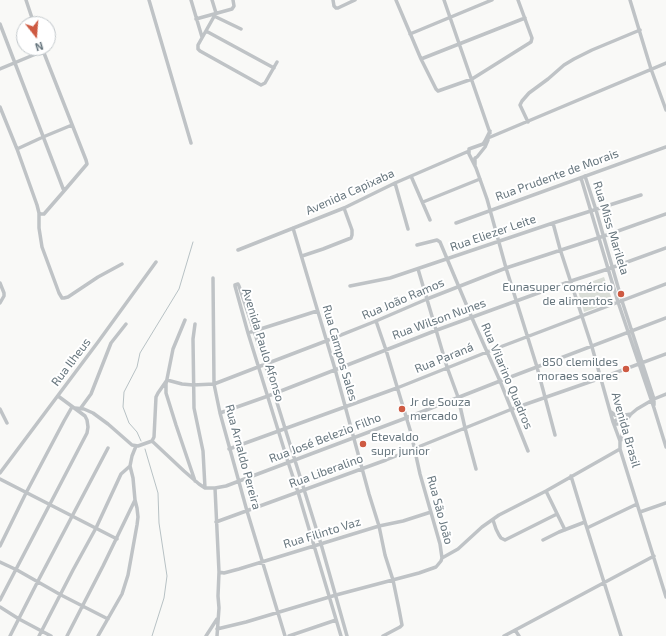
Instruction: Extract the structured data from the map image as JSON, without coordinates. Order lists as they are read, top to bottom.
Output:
{
  "streets": {
    "street": [
      "Rua Prudente de Morais",
      "Avenida Capixaba",
      "Rua Miss Marilela",
      "Rua Eliezer Leite",
      "Rua João Ramos",
      "Rua Wilson Nunes",
      "Avenida Paulo Afonso",
      "Rua Campos Sales",
      "Rua Paraná",
      "Rua Ilheus",
      "Rua Vilarino Quadros",
      "Avenida Brasil",
      "Rua José Belezio Filho",
      "Rua Arnaldo Pereira",
      "Rua Liberalino",
      "Rua São João",
      "Rua Filinto Vaz"
    ]
  },
  "crossings": [
    ["Rua Prudente de Morais", "Rua Miss Marilela"],
    ["Avenida Capixaba", "Rua Campos Sales"],
    ["Rua Miss Marilela", "Rua Eliezer Leite"],
    ["Rua Miss Marilela", "Rua João Ramos"],
    ["Rua Miss Marilela", "Rua Wilson Nunes"],
    ["Rua Miss Marilela", "Rua Paraná"],
    ["Rua Miss Marilela", "Rua José Belezio Filho"],
    ["Rua Miss Marilela", "Rua Liberalino"],
    ["Rua Eliezer Leite", "Rua Vilarino Quadros"],
    ["Rua Eliezer Leite", "Avenida Brasil"],
    ["Rua João Ramos", "Avenida Paulo Afonso"],
    ["Rua João Ramos", "Rua Campos Sales"],
    ["Rua João Ramos", "Rua Vilarino Quadros"],
    ["Rua João Ramos", "Avenida Brasil"],
    ["Rua João Ramos", "Rua Arnaldo Pereira"],
    ["Rua João Ramos", "Rua São João"],
    ["Rua Wilson Nunes", "Avenida Paulo Afonso"],
    ["Rua Wilson Nunes", "Rua Campos Sales"],
    ["Rua Wilson Nunes", "Rua Vilarino Quadros"],
    ["Rua Wilson Nunes", "Avenida Brasil"],
    ["Rua Wilson Nunes", "Rua Arnaldo Pereira"],
    ["Rua Wilson Nunes", "Rua São João"],
    ["Avenida Paulo Afonso", "Rua Paraná"],
    ["Avenida Paulo Afonso", "Rua José Belezio Filho"],
    ["Avenida Paulo Afonso", "Rua Liberalino"],
    ["Avenida Paulo Afonso", "Rua São João"],
    ["Avenida Paulo Afonso", "Rua Filinto Vaz"],
    ["Rua Campos Sales", "Rua Paraná"],
    ["Rua Campos Sales", "Rua José Belezio Filho"],
    ["Rua Campos Sales", "Rua Liberalino"],
    ["Rua Campos Sales", "Rua São João"],
    ["Rua Campos Sales", "Rua Filinto Vaz"],
    ["Rua Paraná", "Rua Vilarino Quadros"],
    ["Rua Paraná", "Avenida Brasil"],
    ["Rua Paraná", "Rua Arnaldo Pereira"],
    ["Rua Paraná", "Rua São João"],
    ["Rua Vilarino Quadros", "Rua José Belezio Filho"],
    ["Rua Vilarino Quadros", "Rua Liberalino"],
    ["Avenida Brasil", "Rua José Belezio Filho"],
    ["Avenida Brasil", "Rua Liberalino"],
    ["Rua José Belezio Filho", "Rua Arnaldo Pereira"],
    ["Rua José Belezio Filho", "Rua São João"],
    ["Rua Arnaldo Pereira", "Rua Liberalino"],
    ["Rua Arnaldo Pereira", "Rua São João"],
    ["Rua Arnaldo Pereira", "Rua Filinto Vaz"],
    ["Rua Liberalino", "Rua São João"],
    ["Rua São João", "Rua Filinto Vaz"]
  ],
  "places": [
    "Eunasuper comércio de alimentos",
    "850 clemildes moraes soares",
    "Jr de Souza mercado",
    "Etevaldo supr junior"
  ],
  "north": "bottom"
}
